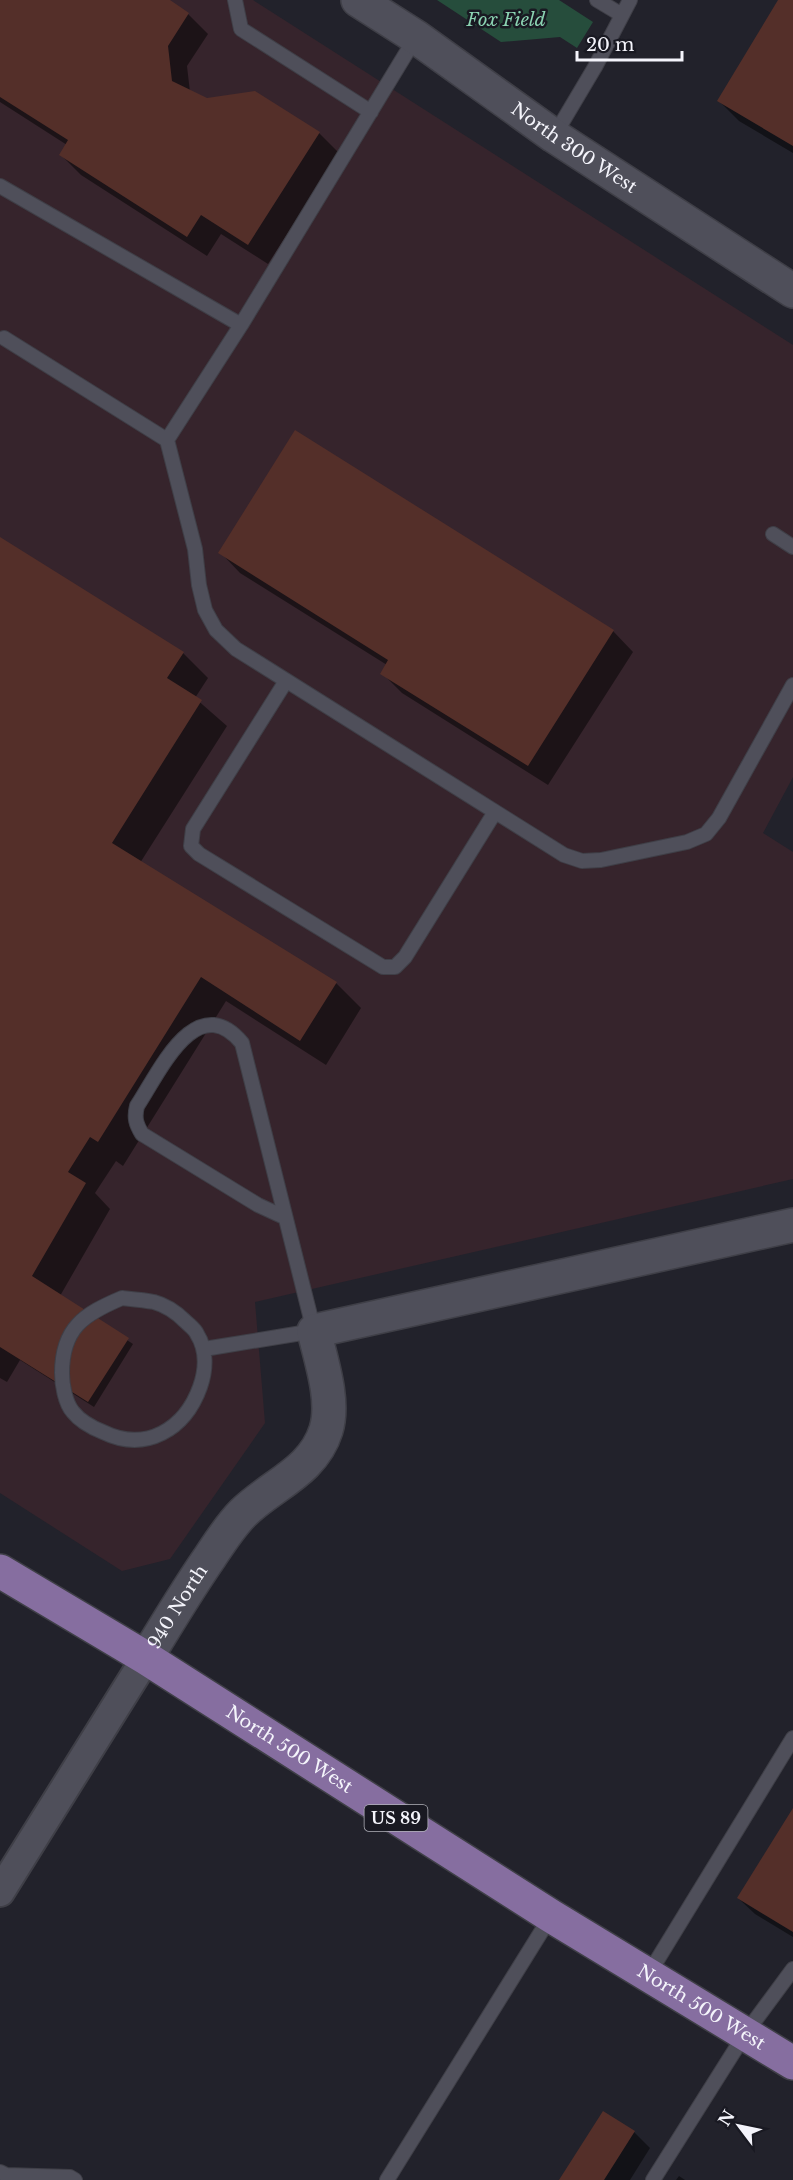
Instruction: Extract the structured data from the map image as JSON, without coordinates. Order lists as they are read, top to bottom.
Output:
{
  "streets": {
    "main road": ["North 500 West", "US 89"],
    "street": ["North 300 West", "940 North"]
  },
  "crossings": [
    ["940 North", "North 500 West"]
  ],
  "parks": ["Fox Field"],
  "scale_bar": "20 m",
  "north": "top left"
}
